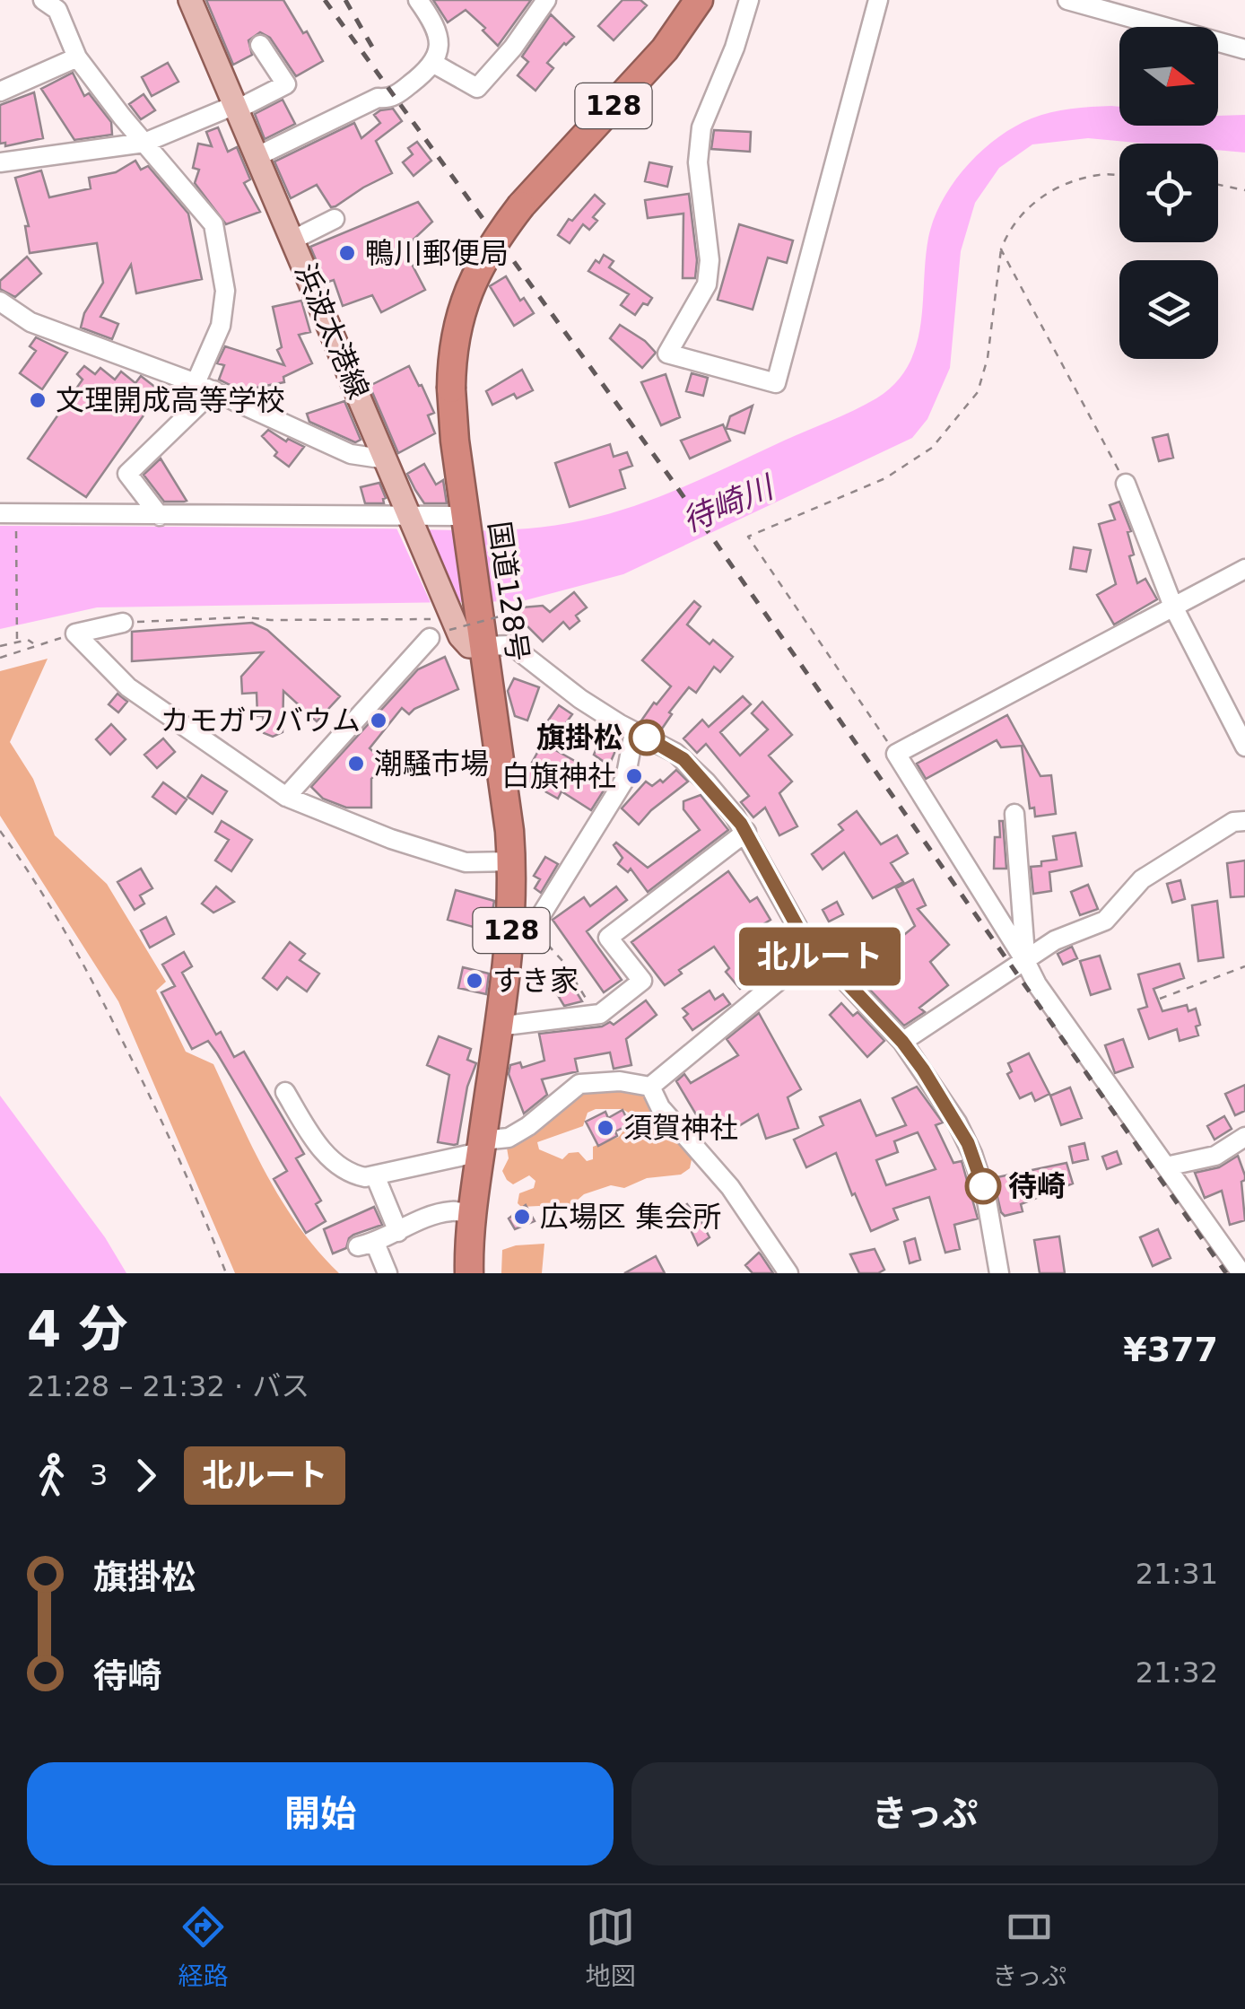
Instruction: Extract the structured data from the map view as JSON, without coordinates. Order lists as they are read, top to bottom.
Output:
{
  "streets": {
    "highway": ["128", "国道128号"],
    "main road": ["浜波太港線"]
  },
  "crossings": [
    ["浜波太港線", "国道128号"]
  ],
  "water": ["待崎川"],
  "places": [
    "鴨川郵便局",
    "文理開成高等学校",
    "カモガワバウム",
    "旗掛松",
    "潮騒市場",
    "白旗神社",
    "すき家",
    "須賀神社",
    "待崎",
    "広場区 集会所"
  ],
  "lines": ["bus line 北ルート"],
  "north": "right",
  "page": {
    "on_map": "北ルート",
    "heading": ["4 分", "21:28 – 21:32 · バス", "¥377"],
    "legs": ["3", "北ルート"],
    "list": [
      {
        "name": "旗掛松",
        "value": "21:31"
      },
      {
        "name": "待崎",
        "value": "21:32"
      }
    ],
    "buttons": ["開始", "きっぷ"],
    "tabs": ["経路", "地図", "きっぷ"]
  }
}
